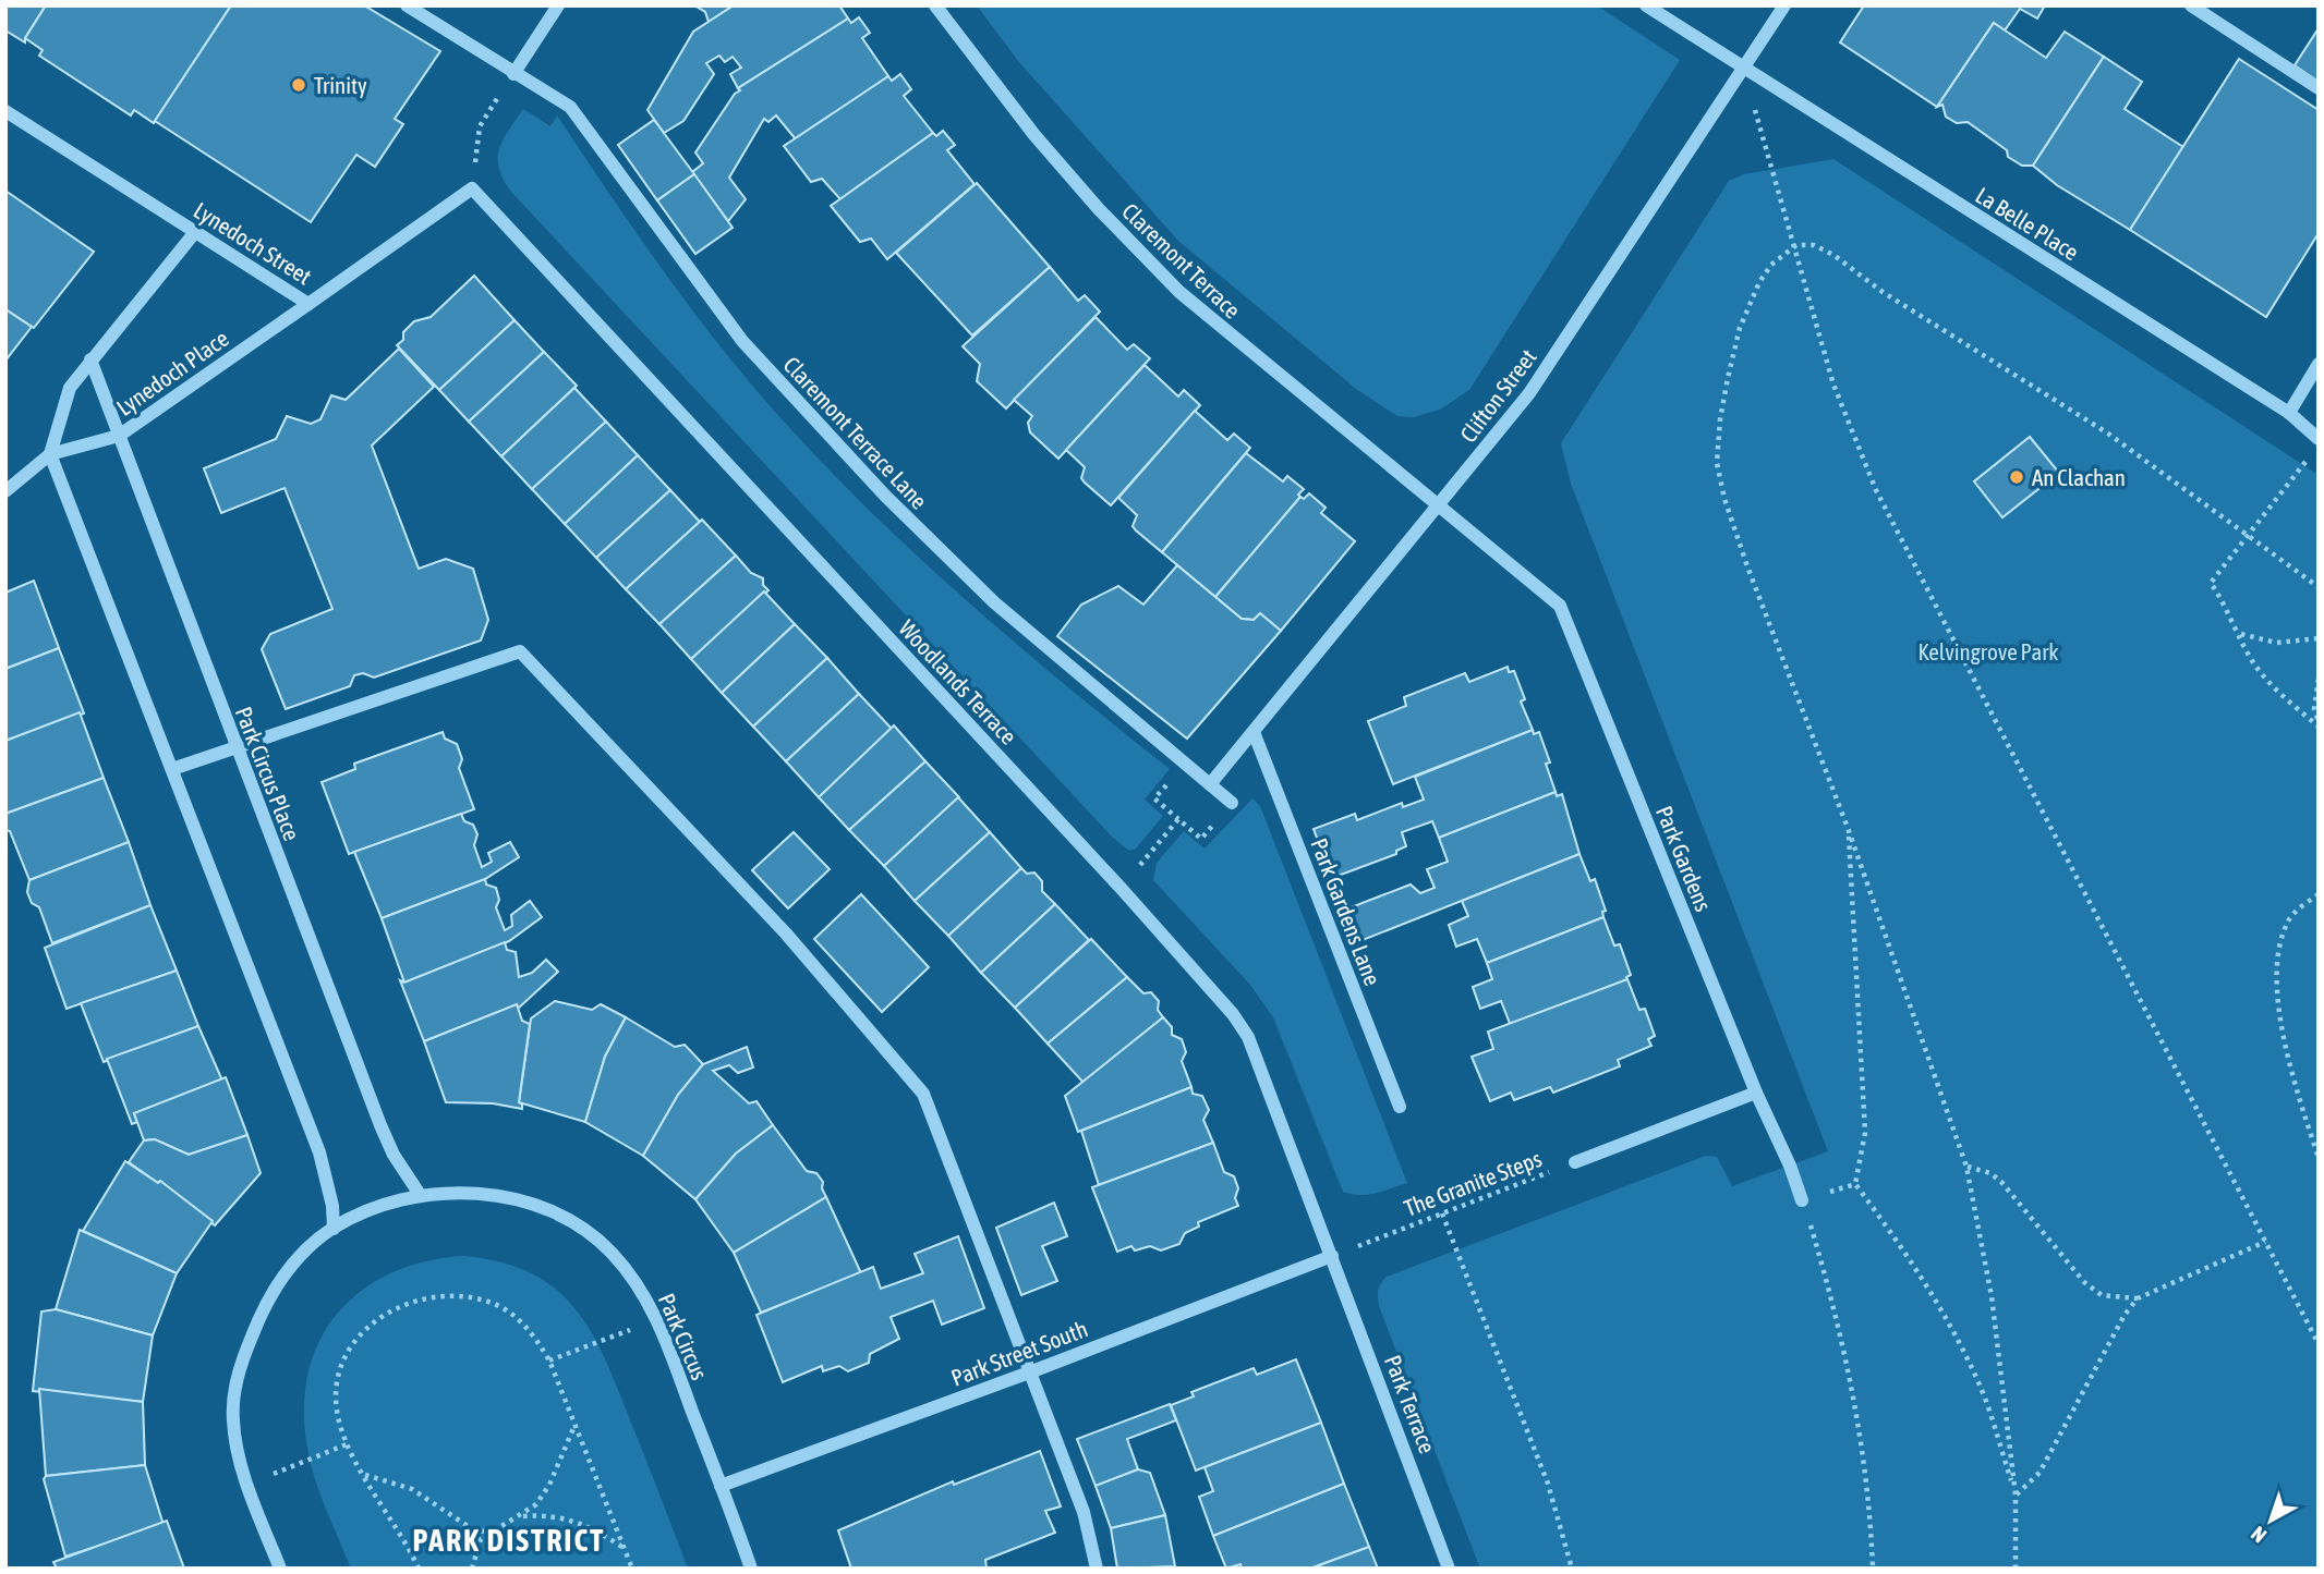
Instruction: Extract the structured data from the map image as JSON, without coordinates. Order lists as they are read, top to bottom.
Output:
{
  "streets": {
    "street": [
      "La Belle Place",
      "Lynedoch Street",
      "Claremont Terrace",
      "Lynedoch Place",
      "Clifton Street",
      "Claremont Terrace Lane",
      "Woodlands Terrace",
      "Park Circus Place",
      "Park Gardens",
      "Park Gardens Lane",
      "Park Circus",
      "Park Street South",
      "Park Terrace"
    ],
    "path": ["The Granite Steps"]
  },
  "crossings": [
    ["La Belle Place", "Clifton Street"],
    ["Lynedoch Street", "Lynedoch Place"],
    ["Lynedoch Street", "Woodlands Terrace"],
    ["Claremont Terrace", "Clifton Street"],
    ["Claremont Terrace", "Park Gardens"],
    ["Lynedoch Place", "Park Circus Place"],
    ["Clifton Street", "Claremont Terrace Lane"],
    ["Clifton Street", "Park Gardens"],
    ["Clifton Street", "Park Gardens Lane"],
    ["Woodlands Terrace", "Park Street South"],
    ["Woodlands Terrace", "Park Terrace"],
    ["Park Circus Place", "Park Circus"],
    ["Park Circus", "Park Street South"],
    ["Park Street South", "Park Terrace"]
  ],
  "districts": ["PARK DISTRICT"],
  "parks": ["Kelvingrove Park"],
  "places": ["Trinity", "An Clachan"],
  "north": "bottom left"
}
